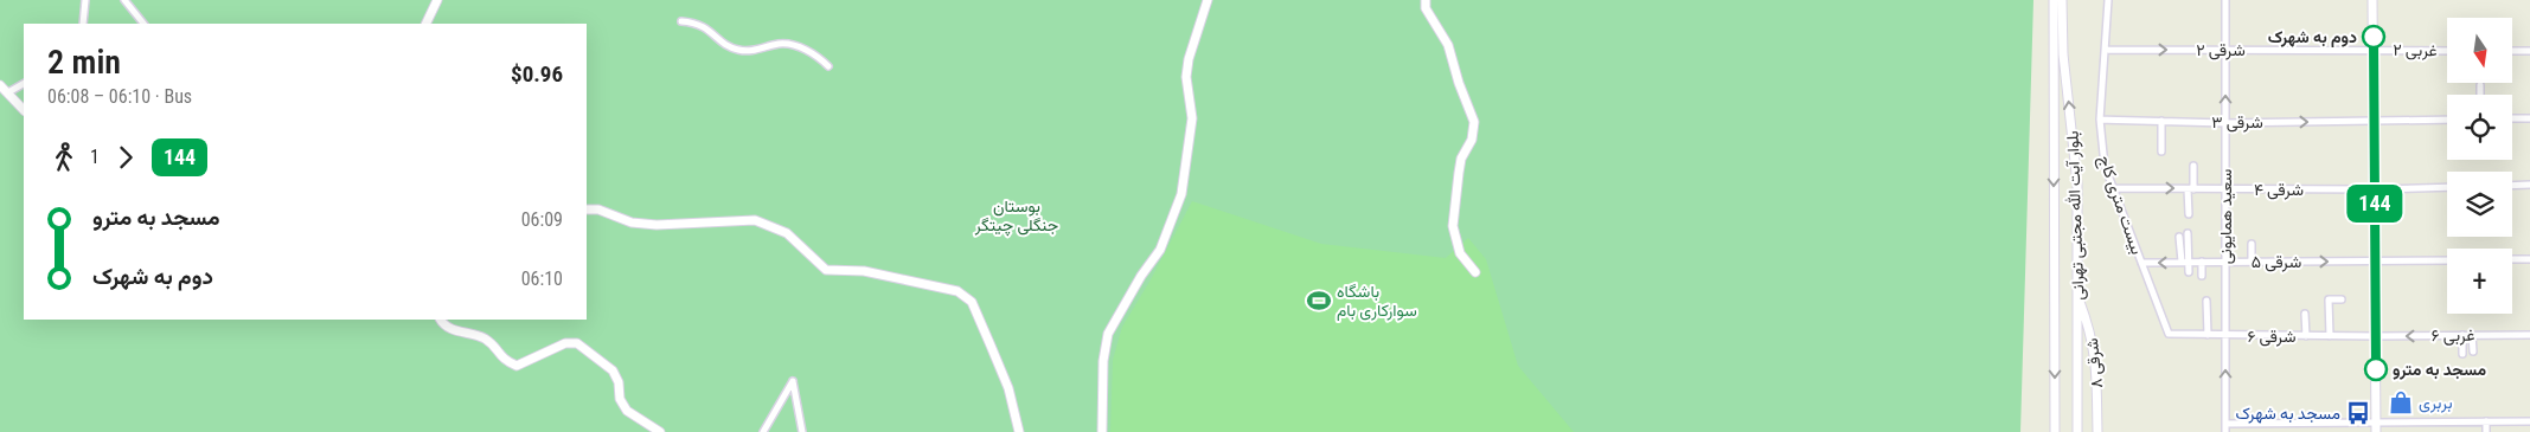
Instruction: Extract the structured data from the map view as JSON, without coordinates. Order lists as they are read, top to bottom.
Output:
{
  "streets": {
    "street": [
      "۲ شرقی",
      "۲ غربی",
      "۳ شرقی",
      "۴ شرقی",
      "بیست متری کاج",
      "بلوار آیت الله مجتبی تهرانی",
      "سعید همایونی",
      "۵ شرقی",
      "۶ غربی",
      "۶ شرقی",
      "۸ شرقی"
    ]
  },
  "crossings": [
    ["۲ شرقی", "۲ غربی"],
    ["۲ شرقی", "بیست متری کاج"],
    ["۲ شرقی", "سعید همایونی"],
    ["۳ شرقی", "بیست متری کاج"],
    ["۳ شرقی", "سعید همایونی"],
    ["۴ شرقی", "بیست متری کاج"],
    ["۴ شرقی", "سعید همایونی"],
    ["بیست متری کاج", "۵ شرقی"],
    ["بیست متری کاج", "۶ شرقی"],
    ["بلوار آیت الله مجتبی تهرانی", "۸ شرقی"],
    ["سعید همایونی", "۵ شرقی"],
    ["سعید همایونی", "۶ شرقی"],
    ["۶ غربی", "۶ شرقی"]
  ],
  "one_way": [
    "۲ شرقی",
    "۳ شرقی",
    "سعید همایونی",
    "۶ غربی"
  ],
  "parks": ["بوستان جنگلی چیتگر"],
  "places": {
    "other": ["دوم به شهرک", "مسجد به مترو"],
    "sports": ["باشگاه سوارکاری بام"],
    "shop": ["بربری"],
    "bus stop": ["مسجد به شهرک"]
  },
  "lines": ["bus line 144"],
  "north": "bottom",
  "page": {
    "on_map": "144",
    "map_buttons": "+",
    "heading": ["2 min", "06:08 – 06:10 · Bus", "$0.96"],
    "legs": ["1", "144"],
    "list": [
      {
        "name": "مسجد به مترو",
        "value": "06:09"
      },
      {
        "name": "دوم به شهرک",
        "value": "06:10"
      }
    ]
  }
}
